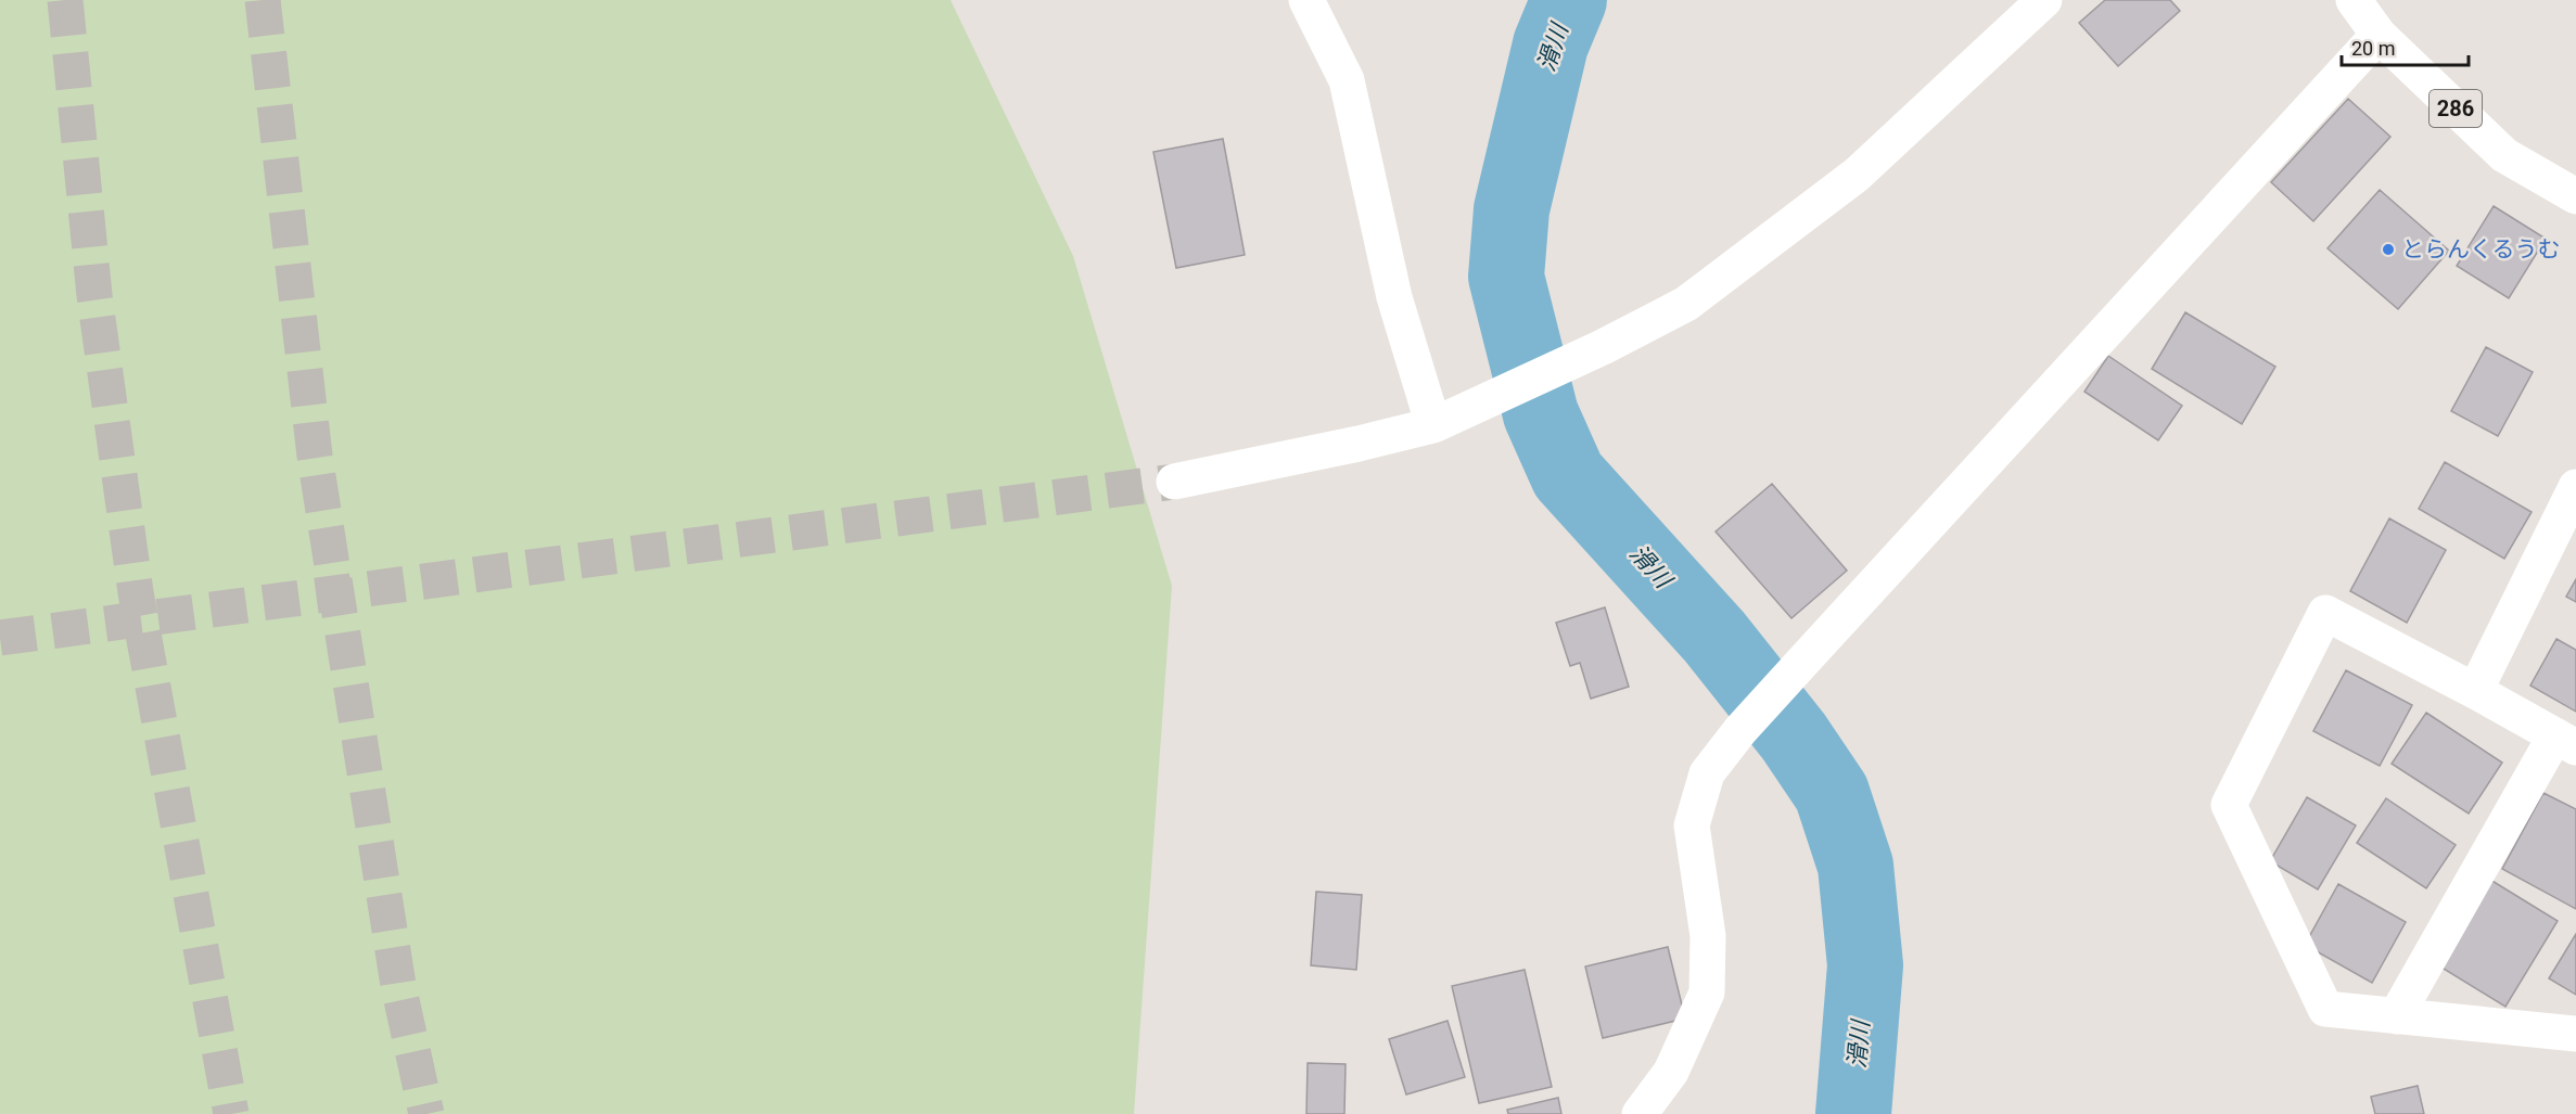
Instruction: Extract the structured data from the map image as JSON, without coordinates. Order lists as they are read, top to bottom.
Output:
{
  "streets": {
    "main road": ["286"]
  },
  "water": ["滑川"],
  "places": ["とらんくるうむ"],
  "scale_bar": "20 m"
}
